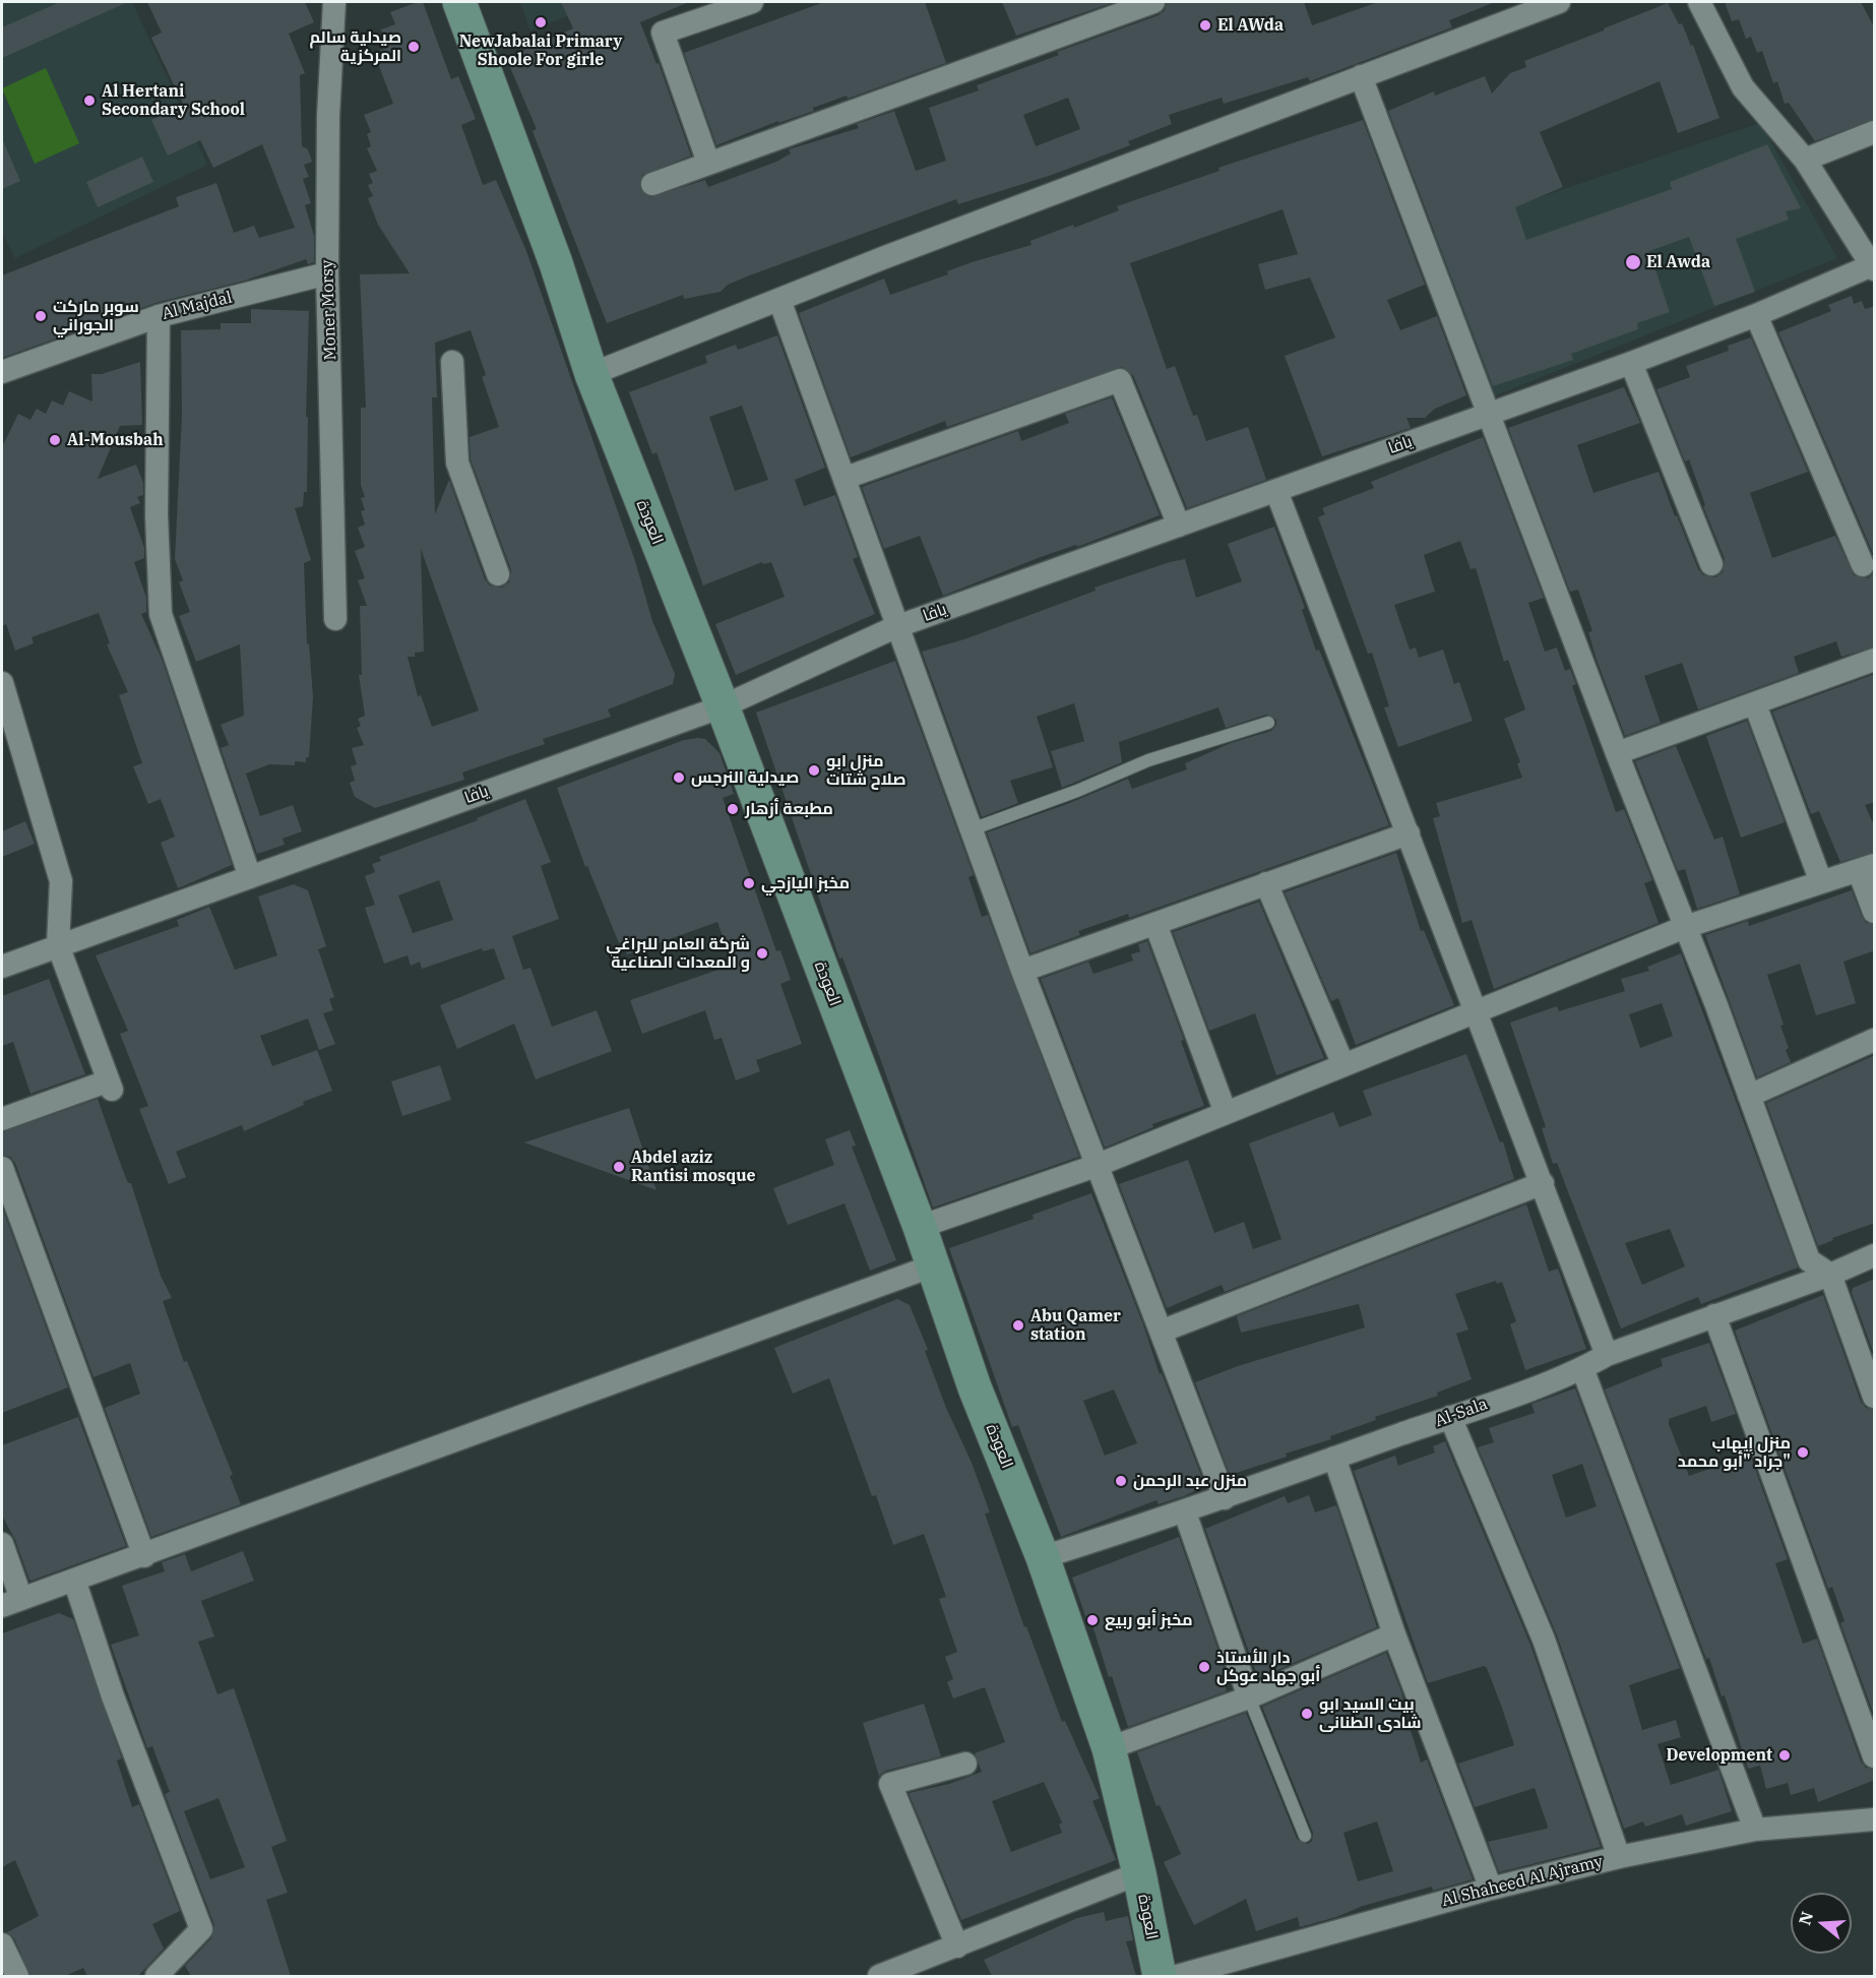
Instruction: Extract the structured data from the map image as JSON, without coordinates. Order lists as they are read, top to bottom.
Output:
{
  "streets": {
    "main road": ["العودة"],
    "street": [
      "Al Majdal",
      "Moner Morsy",
      "يافا",
      "Al-Sala",
      "Al Shaheed Al Ajramy"
    ]
  },
  "crossings": [
    ["Al Majdal", "Moner Morsy"],
    ["يافا", "العودة"],
    ["العودة", "Al-Sala"]
  ],
  "places": [
    "NewJabalai Primary Shoole For girle",
    "El AWda",
    "صيدلية سالم المركزية",
    "Al Hertani Secondary School",
    "El Awda",
    "سوبر ماركت الجوراني",
    "Al-Mousbah",
    "منزل ابو صلاح شتات",
    "صيدلية النرجس",
    "مطبعة أزهار",
    "مخبز اليازجي",
    "شركة العامر للبراغي و المعدات الصناعية",
    "Abdel aziz Rantisi mosque",
    "Abu Qamer station",
    "منزل إيهاب جراد \"أبو محمد\"",
    "منزل عبد الرحمن",
    "مخبز أبو ربيع",
    "دار الأستاذ أبو جهاد عوكل",
    "بيت السيد ابو شادى الطنانى",
    "Development"
  ],
  "north": "left"
}
